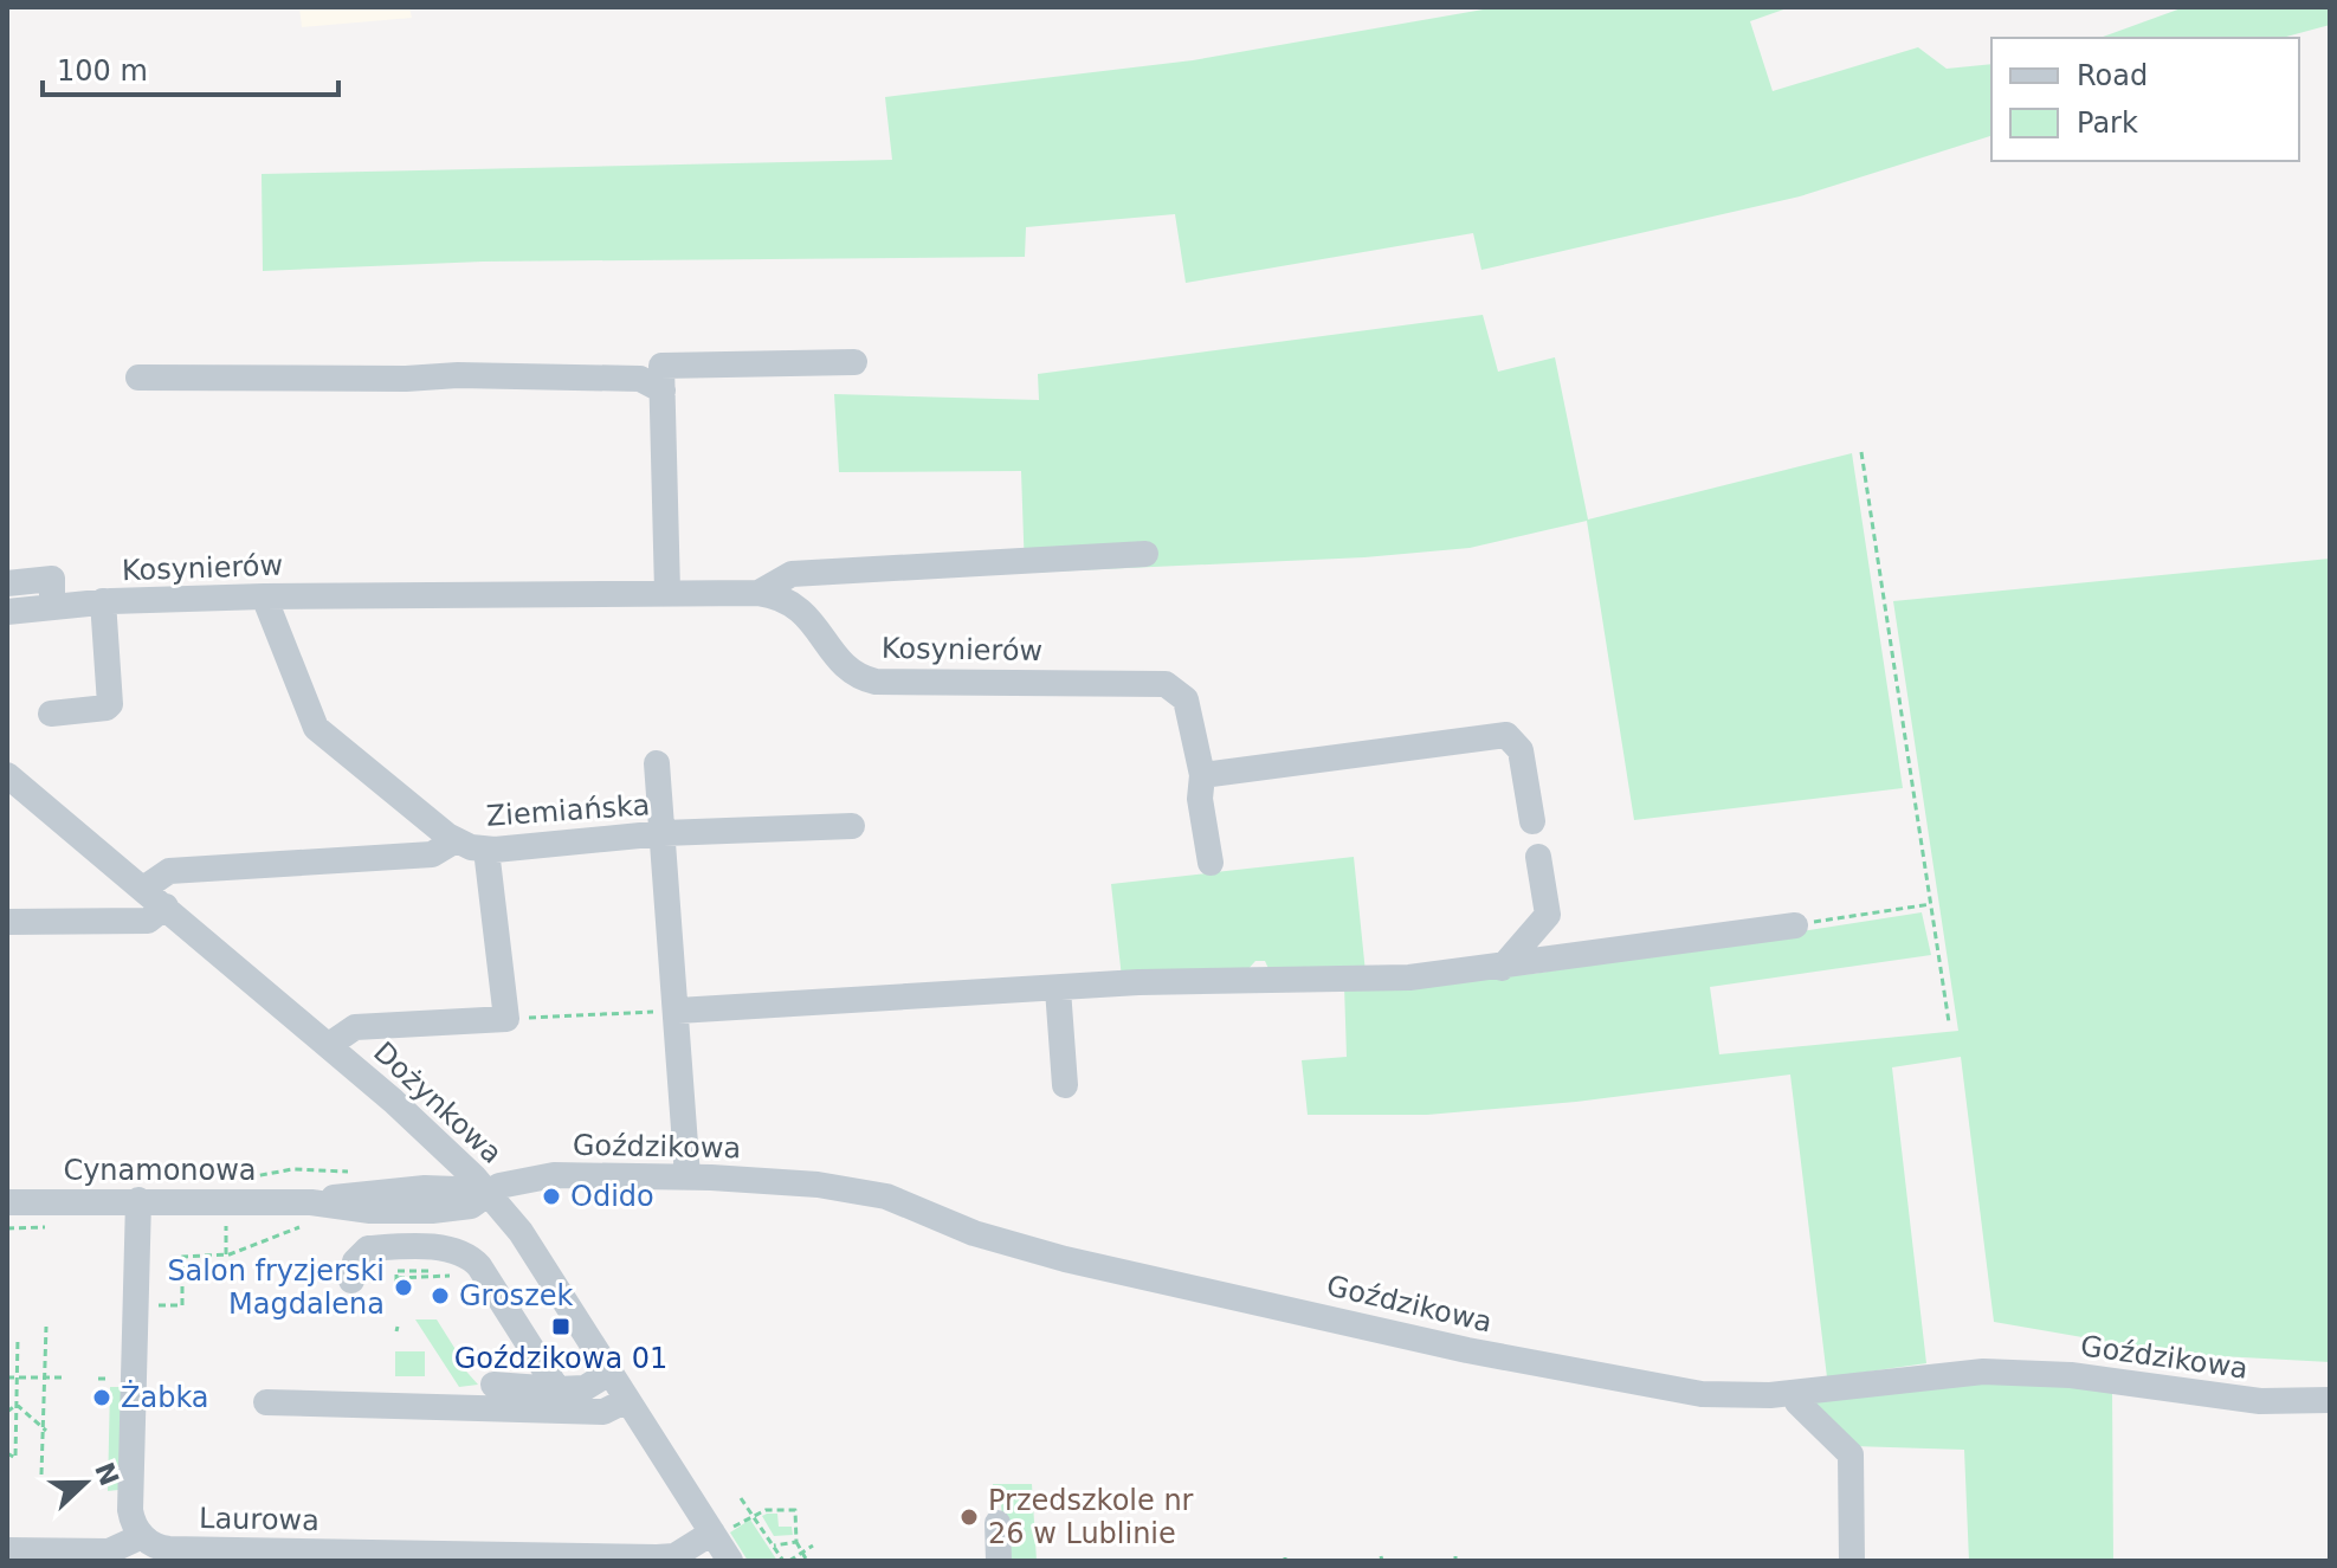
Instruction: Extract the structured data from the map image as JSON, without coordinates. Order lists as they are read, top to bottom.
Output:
{
  "streets": {
    "street": [
      "Kosynierów",
      "Ziemiańska",
      "Dożynkowa",
      "Goździkowa",
      "Cynamonowa",
      "Laurowa"
    ]
  },
  "crossings": [
    ["Kosynierów", "Ziemiańska"],
    ["Ziemiańska", "Goździkowa"],
    ["Dożynkowa", "Goździkowa"],
    ["Dożynkowa", "Cynamonowa"],
    ["Dożynkowa", "Laurowa"],
    ["Goździkowa", "Cynamonowa"]
  ],
  "places": {
    "other": [
      "Odido",
      "Salon fryzjerski Magdalena",
      "Groszek",
      "Żabka",
      "Przedszkole nr 26 w Lublinie"
    ],
    "transit": ["Goździkowa 01"]
  },
  "legend": ["Road", "Park"],
  "scale_bar": "100 m",
  "north": "right"
}
